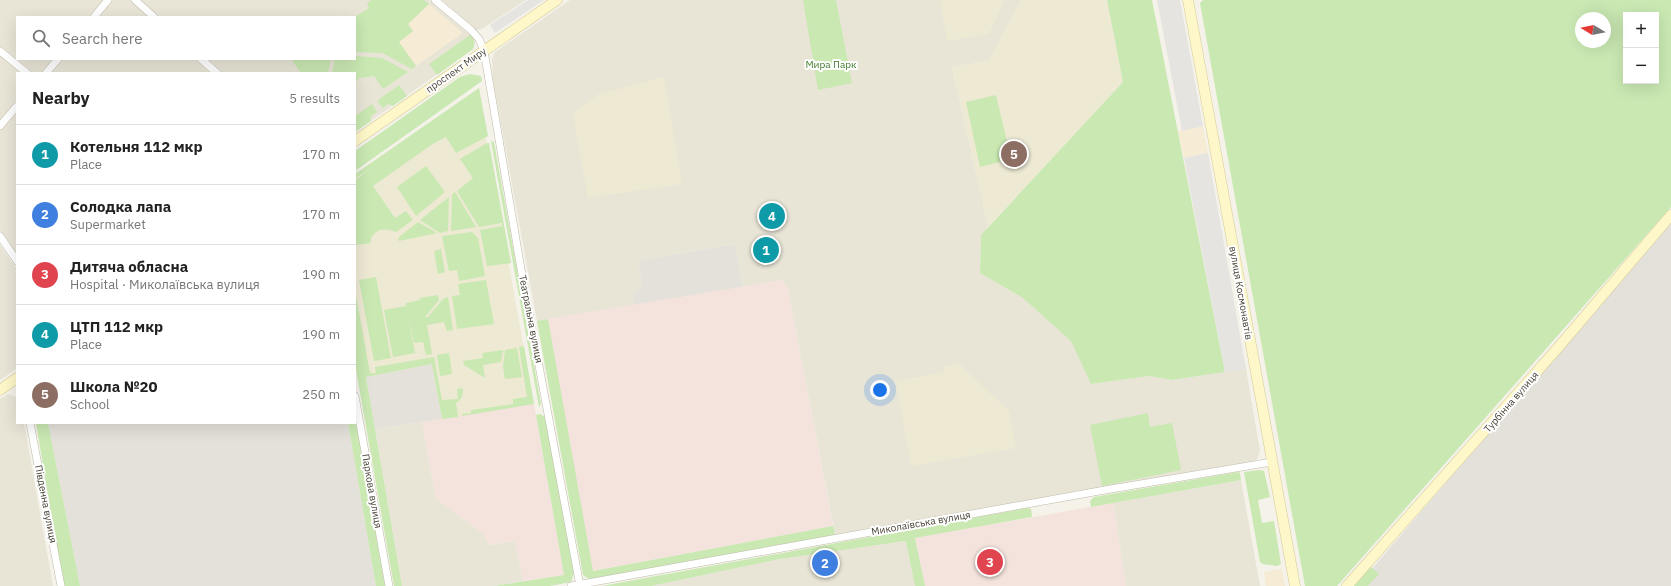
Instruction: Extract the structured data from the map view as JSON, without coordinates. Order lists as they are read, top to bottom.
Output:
{
  "streets": {
    "main road": ["проспект Миру", "вулиця Космонавтів", "Турбінна вулиця"],
    "street": [
      "Театральна вулиця",
      "Паркова вулиця",
      "Південна вулиця",
      "Миколаївська вулиця"
    ]
  },
  "crossings": [
    ["проспект Миру", "Театральна вулиця"],
    ["вулиця Космонавтів", "Миколаївська вулиця"],
    ["Театральна вулиця", "Миколаївська вулиця"]
  ],
  "parks": ["Мира Парк"],
  "north": "left",
  "page": {
    "map_buttons": ["+", "−"],
    "search": "Search here",
    "heading": ["Nearby", "5 results"],
    "list": [
      {
        "mark": "1",
        "name": "Котельня 112 мкр",
        "note": "Place",
        "value": "170 m"
      },
      {
        "mark": "2",
        "name": "Солодка лапа",
        "note": "Supermarket",
        "value": "170 m"
      },
      {
        "mark": "3",
        "name": "Дитяча обласна",
        "note": "Hospital · Миколаївська вулиця",
        "value": "190 m"
      },
      {
        "mark": "4",
        "name": "ЦТП 112 мкр",
        "note": "Place",
        "value": "190 m"
      },
      {
        "mark": "5",
        "name": "Школа №20",
        "note": "School",
        "value": "250 m"
      }
    ],
    "pins": [
      "5",
      "4",
      "1",
      "3",
      "2"
    ]
  }
}
